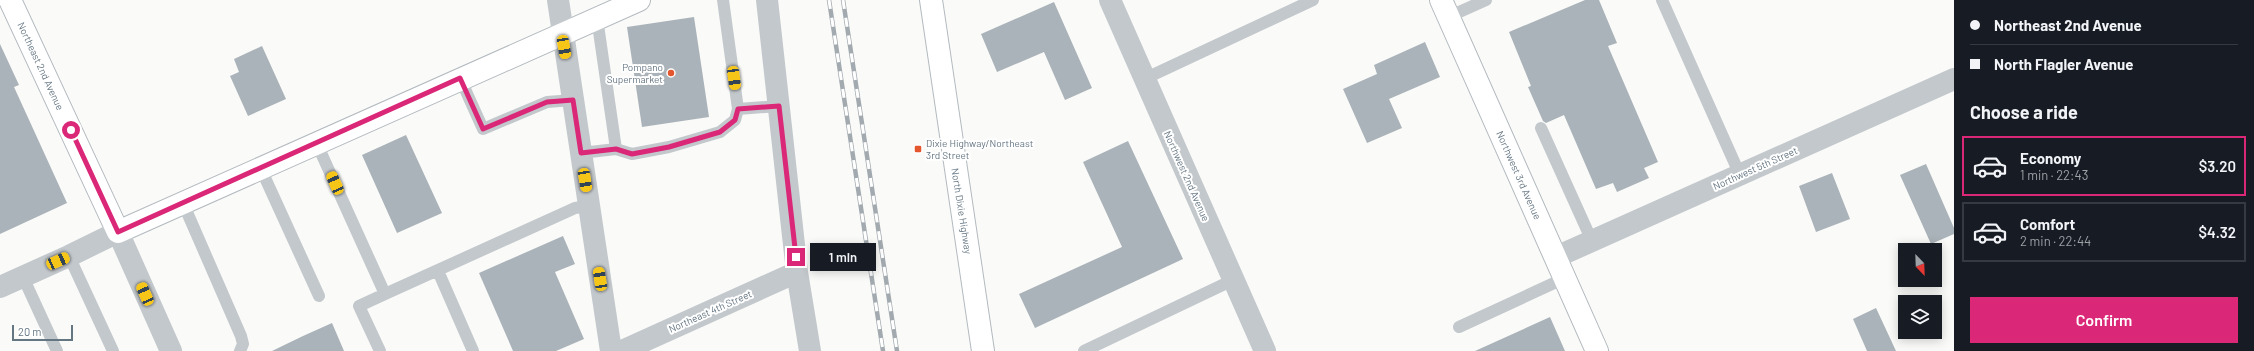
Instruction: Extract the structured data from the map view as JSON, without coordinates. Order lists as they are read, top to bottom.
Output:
{
  "streets": {
    "street": [
      "Northeast 2nd Avenue",
      "Northwest 5th Street",
      "Northwest 3rd Avenue",
      "Northwest 2nd Avenue",
      "North Dixie Highway",
      "Northeast 4th Street"
    ]
  },
  "crossings": [
    ["Northwest 5th Street", "Northwest 3rd Avenue"]
  ],
  "places": {
    "other": ["Pompano Supermarket"],
    "transit": ["Dixie Highway/Northeast 3rd Street"]
  },
  "scale_bar": "20 m",
  "north": "bottom right",
  "page": {
    "banner": ["Northeast 2nd Avenue", "North Flagler Avenue"],
    "heading": "Choose a ride",
    "list": [
      {
        "name": "Economy",
        "note": "1 min · 22:43",
        "value": "$3.20"
      },
      {
        "name": "Comfort",
        "note": "2 min · 22:44",
        "value": "$4.32"
      }
    ],
    "bubble": "1 min",
    "buttons": "Confirm",
    "scale": "20 m"
  }
}
